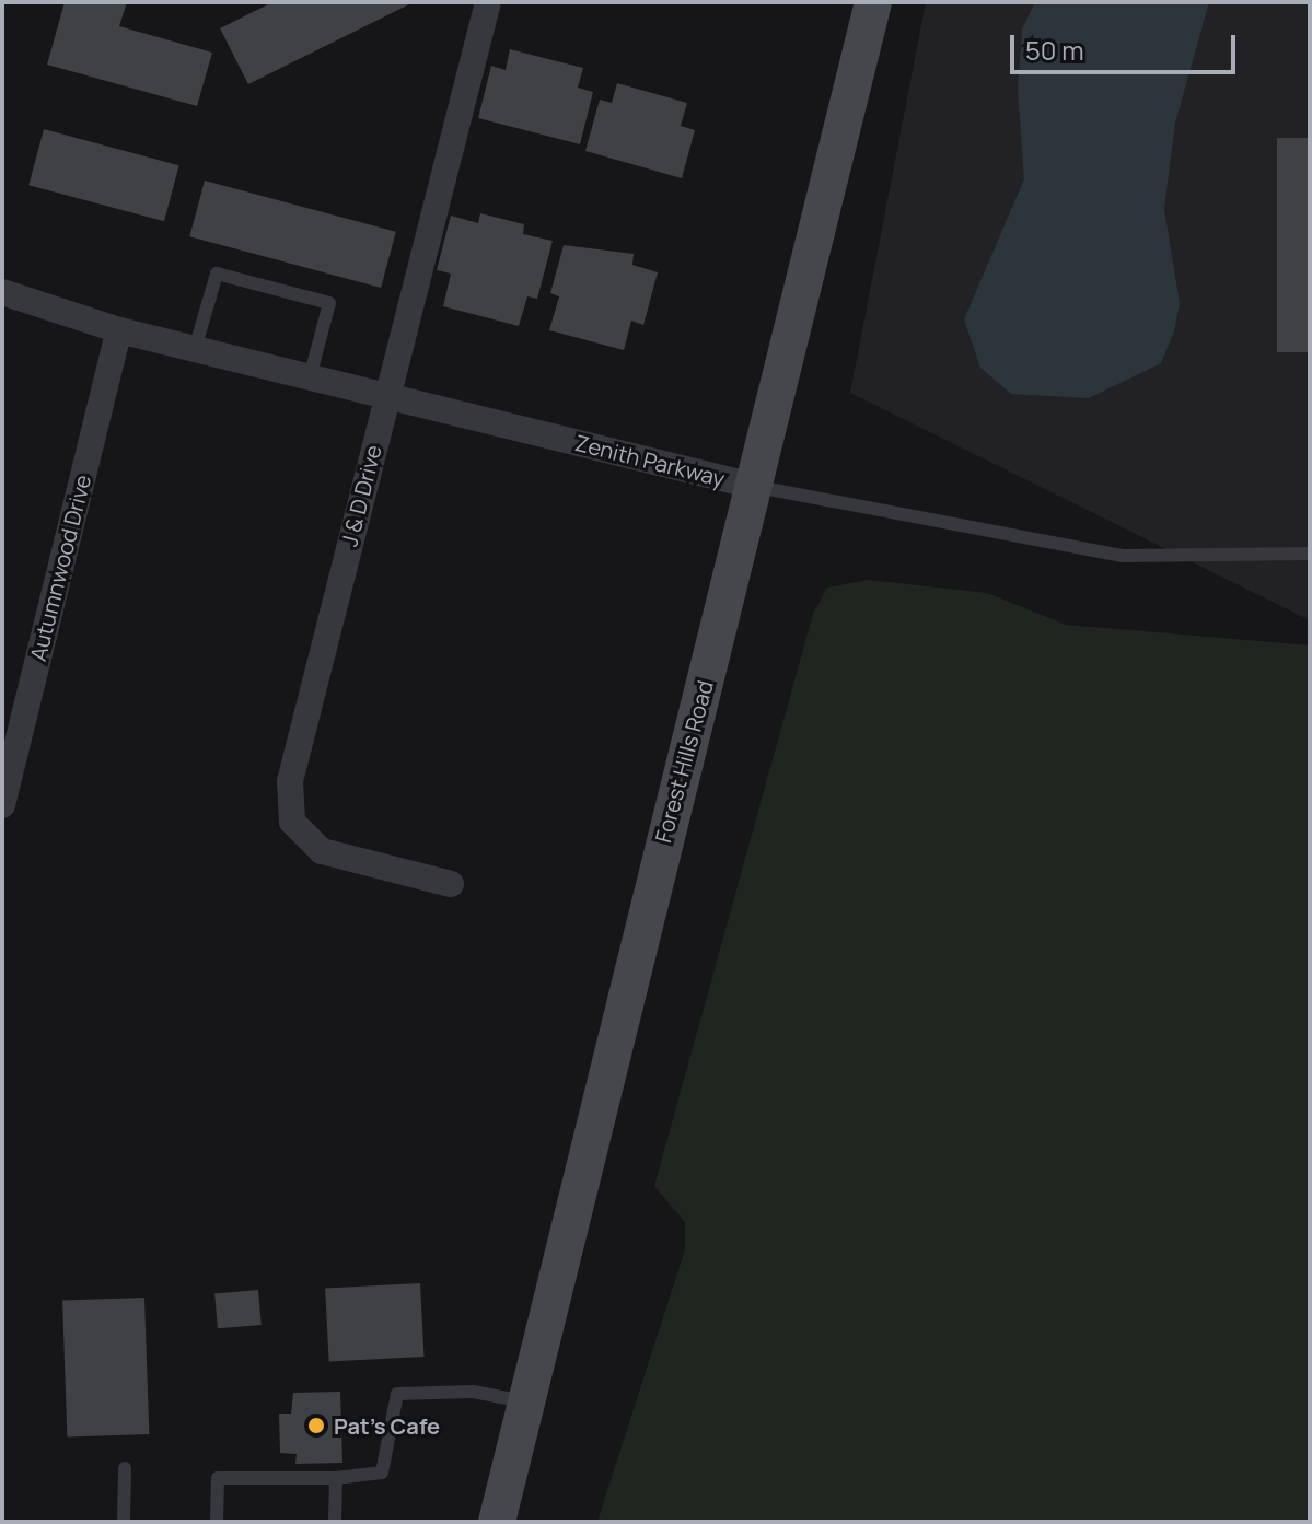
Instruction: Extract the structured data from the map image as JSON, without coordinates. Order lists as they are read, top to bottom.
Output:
{
  "streets": {
    "street": [
      "Zenith Parkway",
      "J & D Drive",
      "Autumnwood Drive",
      "Forest Hills Road"
    ]
  },
  "crossings": [
    ["Zenith Parkway", "J & D Drive"],
    ["Zenith Parkway", "Autumnwood Drive"],
    ["Zenith Parkway", "Forest Hills Road"]
  ],
  "places": ["Pat's Cafe"],
  "scale_bar": "50 m"
}
